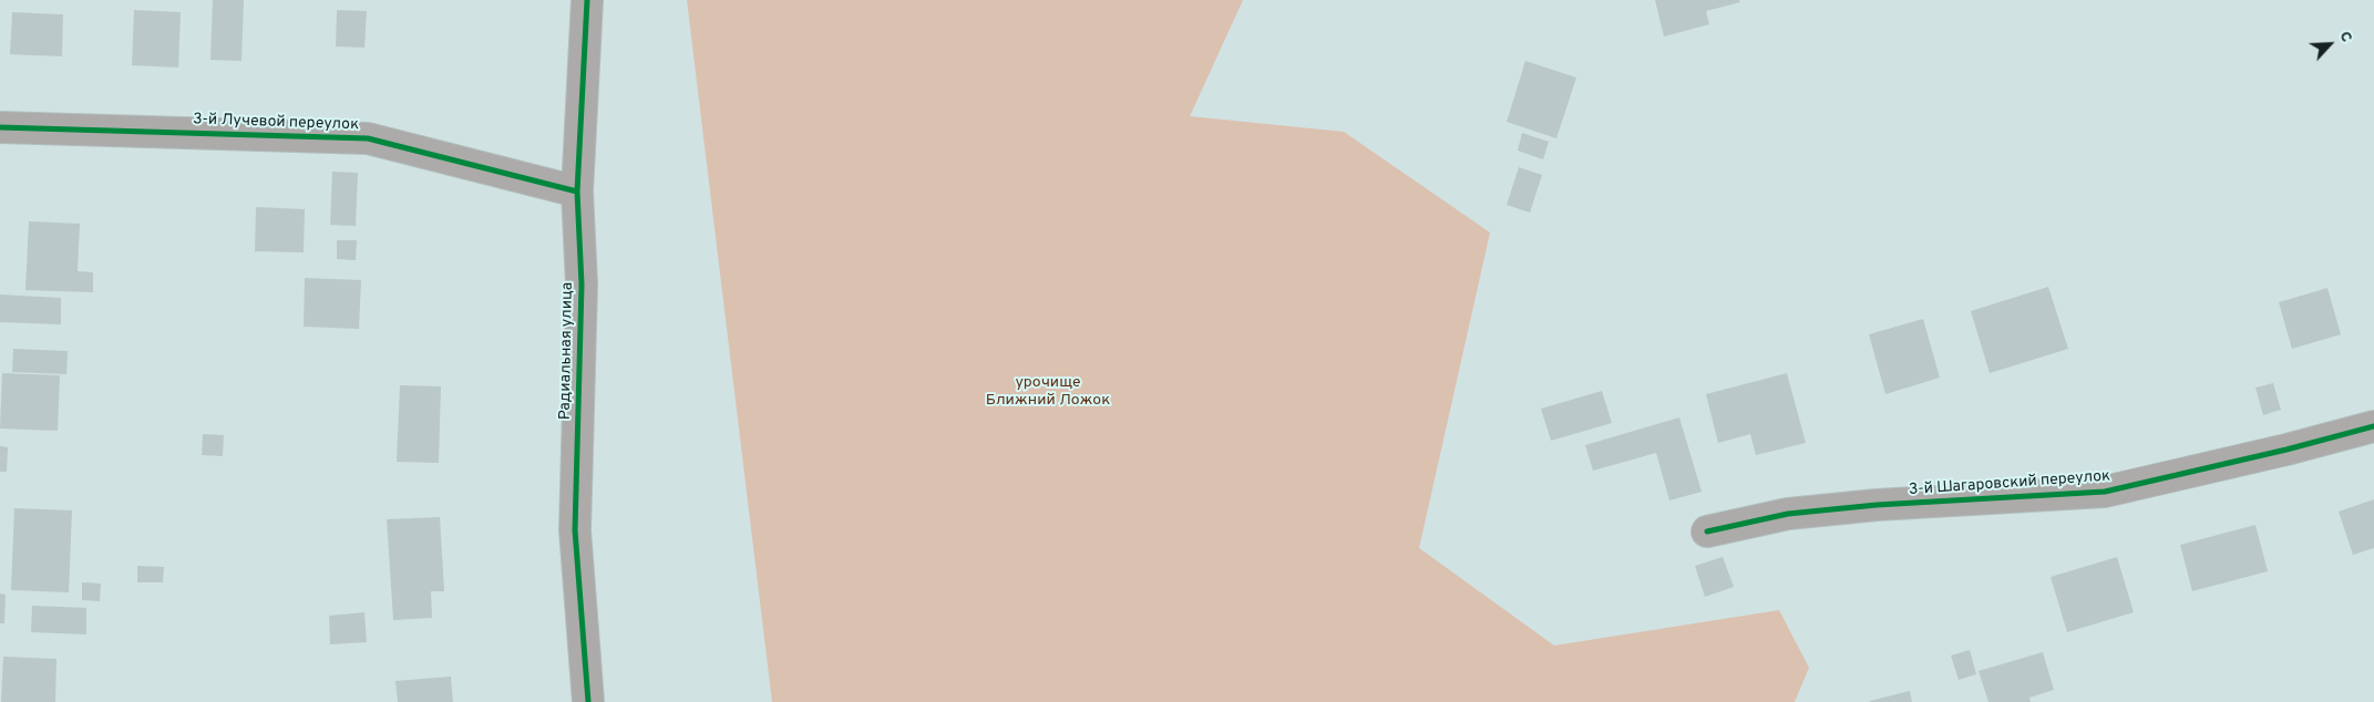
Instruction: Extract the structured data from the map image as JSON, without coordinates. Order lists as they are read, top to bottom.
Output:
{
  "streets": {
    "street": ["3-й Лучевой переулок", "Радиальная улица", "3-й Шагаровский переулок"]
  },
  "crossings": [
    ["3-й Лучевой переулок", "Радиальная улица"]
  ],
  "parks": ["урочище Ближний Ложок"],
  "north": "top right"
}
